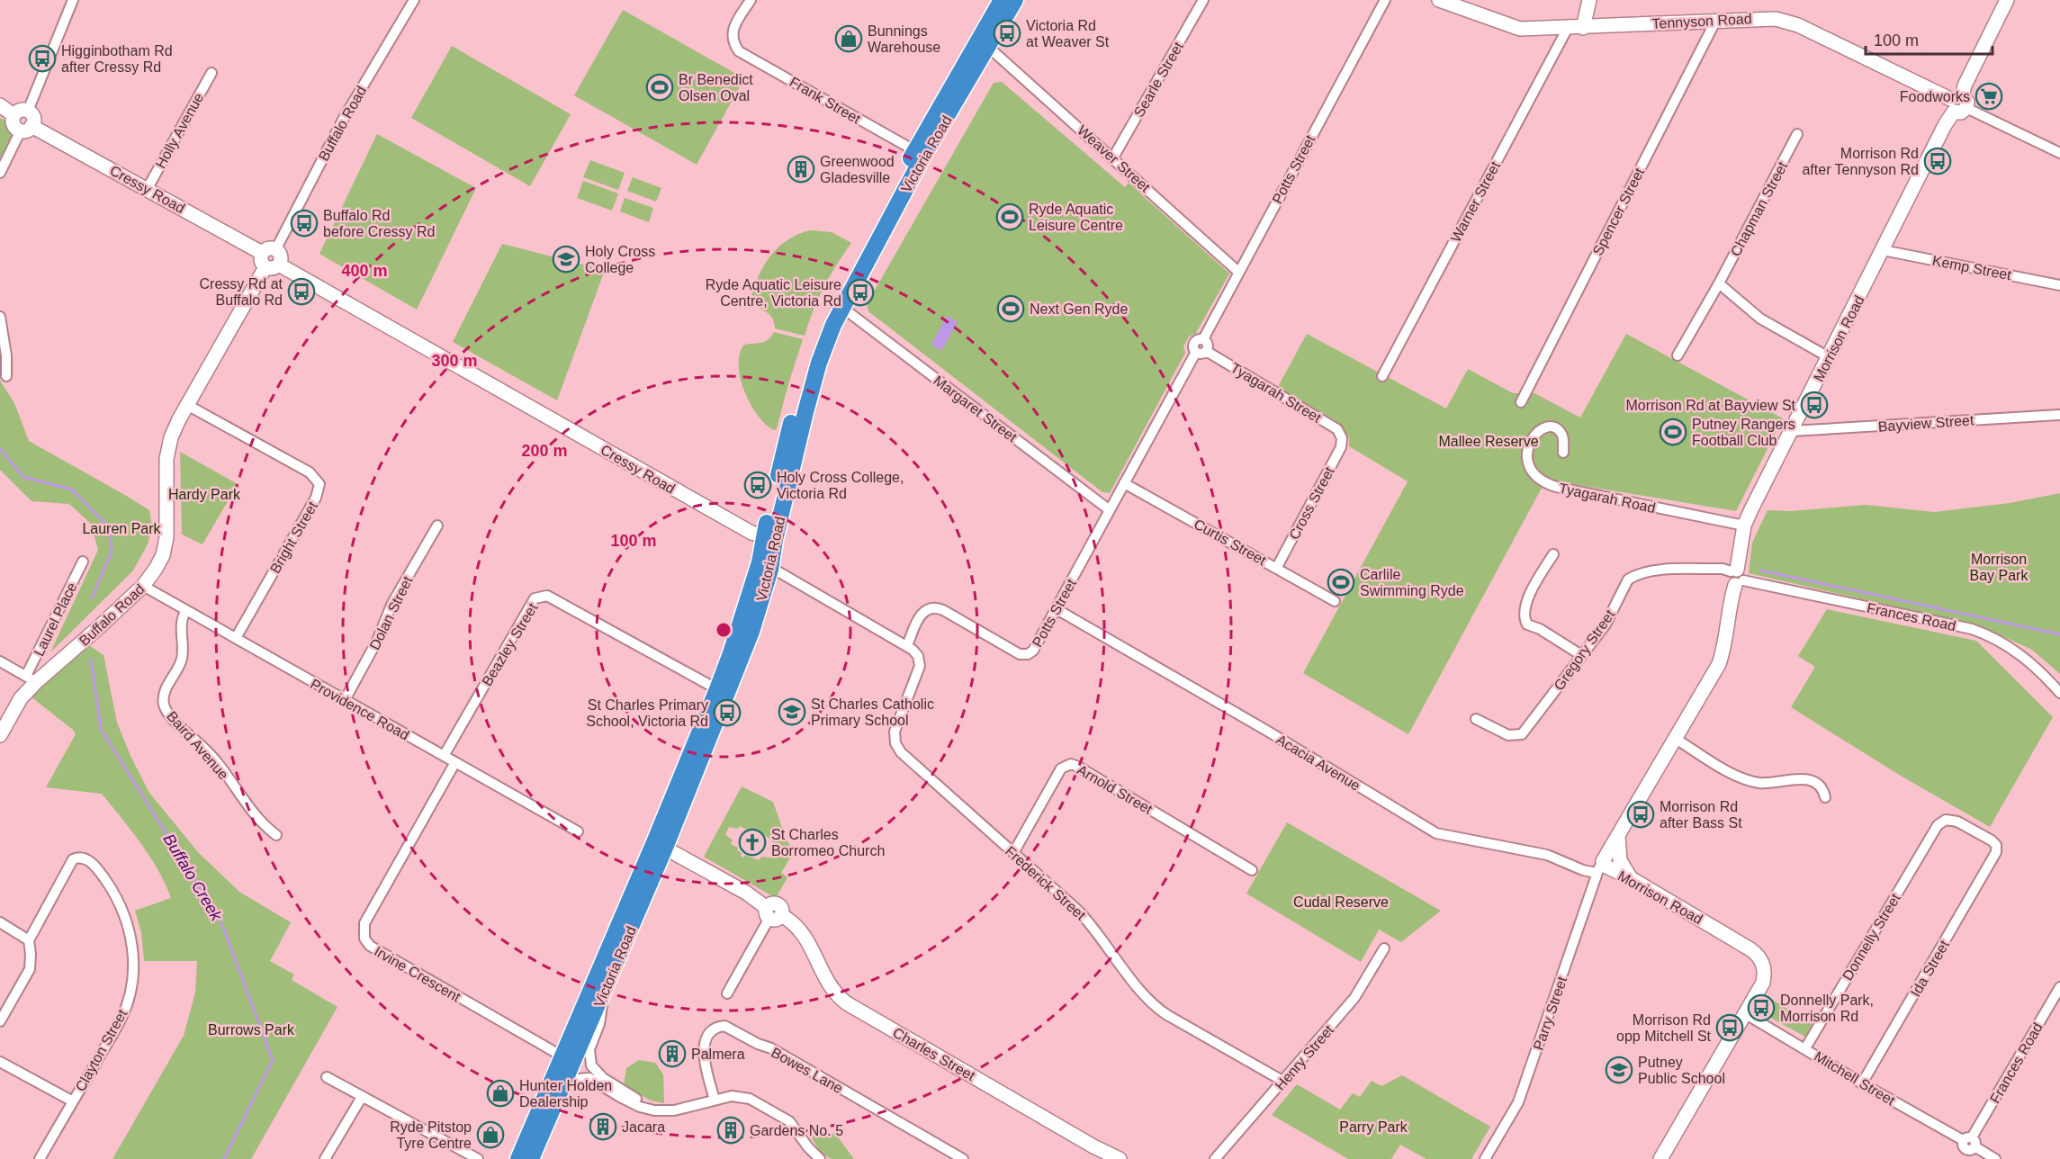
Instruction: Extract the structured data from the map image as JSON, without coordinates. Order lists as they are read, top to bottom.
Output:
{
  "streets": {
    "highway": ["Victoria Road"],
    "street": [
      "Tennyson Road",
      "Searle Street",
      "Frank Street",
      "Buffalo Road",
      "Holly Avenue",
      "Weaver Street",
      "Potts Street",
      "Cressy Road",
      "Warner Street",
      "Chapman Street",
      "Spencer Street",
      "Kemp Street",
      "Morrison Road",
      "Tyagarah Street",
      "Margaret Street",
      "Bayview Street",
      "Tyagarah Road",
      "Cross Street",
      "Bright Street",
      "Curtis Street",
      "Dolan Street",
      "Frances Road",
      "Laurel Place",
      "Beazley Street",
      "Gregory Street",
      "Providence Road",
      "Baird Avenue",
      "Acacia Avenue",
      "Arnold Street",
      "Frederick Street",
      "Donnelly Street",
      "Ida Street",
      "Irvine Crescent",
      "Parry Street",
      "Clayton Street",
      "Charles Street",
      "Henry Street",
      "Bowes Lane",
      "Mitchell Street"
    ]
  },
  "crossings": [
    ["Tennyson Road", "Warner Street"],
    ["Tennyson Road", "Spencer Street"],
    ["Tennyson Road", "Morrison Road"],
    ["Searle Street", "Weaver Street"],
    ["Frank Street", "Victoria Road"],
    ["Buffalo Road", "Cressy Road"],
    ["Buffalo Road", "Bright Street"],
    ["Buffalo Road", "Laurel Place"],
    ["Buffalo Road", "Providence Road"],
    ["Holly Avenue", "Cressy Road"],
    ["Victoria Road", "Weaver Street"],
    ["Victoria Road", "Cressy Road"],
    ["Victoria Road", "Margaret Street"],
    ["Victoria Road", "Beazley Street"],
    ["Victoria Road", "Irvine Crescent"],
    ["Victoria Road", "Charles Street"],
    ["Weaver Street", "Potts Street"],
    ["Potts Street", "Tyagarah Street"],
    ["Potts Street", "Margaret Street"],
    ["Potts Street", "Curtis Street"],
    ["Potts Street", "Acacia Avenue"],
    ["Potts Street", "Frederick Street"],
    ["Kemp Street", "Morrison Road"],
    ["Morrison Road", "Bayview Street"],
    ["Morrison Road", "Tyagarah Road"],
    ["Morrison Road", "Frances Road"],
    ["Morrison Road", "Gregory Street"],
    ["Morrison Road", "Acacia Avenue"],
    ["Morrison Road", "Parry Street"],
    ["Morrison Road", "Mitchell Street"],
    ["Tyagarah Street", "Cross Street"],
    ["Cross Street", "Curtis Street"],
    ["Bright Street", "Providence Road"],
    ["Dolan Street", "Providence Road"],
    ["Frances Road", "Gregory Street"],
    ["Frances Road", "Mitchell Street"],
    ["Beazley Street", "Providence Road"],
    ["Providence Road", "Baird Avenue"],
    ["Providence Road", "Irvine Crescent"],
    ["Acacia Avenue", "Parry Street"],
    ["Arnold Street", "Frederick Street"],
    ["Frederick Street", "Henry Street"],
    ["Donnelly Street", "Ida Street"],
    ["Donnelly Street", "Mitchell Street"],
    ["Ida Street", "Mitchell Street"]
  ],
  "water": ["Buffalo Creek"],
  "parks": [
    "Mallee Reserve",
    "Hardy Park",
    "Lauren Park",
    "Morrison Bay Park",
    "Cudal Reserve",
    "Burrows Park",
    "Parry Park"
  ],
  "places": {
    "bus stop": [
      "Victoria Rd at Weaver St",
      "Higginbotham Rd after Cressy Rd",
      "Morrison Rd after Tennyson Rd",
      "Buffalo Rd before Cressy Rd",
      "Cressy Rd at Buffalo Rd",
      "Ryde Aquatic Leisure Centre, Victoria Rd",
      "Morrison Rd at Bayview St",
      "Holy Cross College, Victoria Rd",
      "St Charles Primary School, Victoria Rd",
      "Morrison Rd after Bass St",
      "Donnelly Park, Morrison Rd",
      "Morrison Rd opp Mitchell St"
    ],
    "shop": ["Bunnings Warehouse", "Hunter Holden Dealership", "Ryde Pitstop Tyre Centre"],
    "sports": [
      "Br Benedict Olsen Oval",
      "Ryde Aquatic Leisure Centre",
      "Next Gen Ryde",
      "Putney Rangers Football Club",
      "Carlile Swimming Ryde"
    ],
    "supermarket": ["Foodworks"],
    "building": [
      "Greenwood Gladesville",
      "Palmera",
      "Jacara",
      "Gardens No. 5"
    ],
    "school or university": ["Holy Cross College", "St Charles Catholic Primary School", "Putney Public School"],
    "church": ["St Charles Borromeo Church"]
  },
  "scale_bar": "100 m",
  "rings": [
    "400 m",
    "300 m",
    "200 m",
    "100 m"
  ]
}
